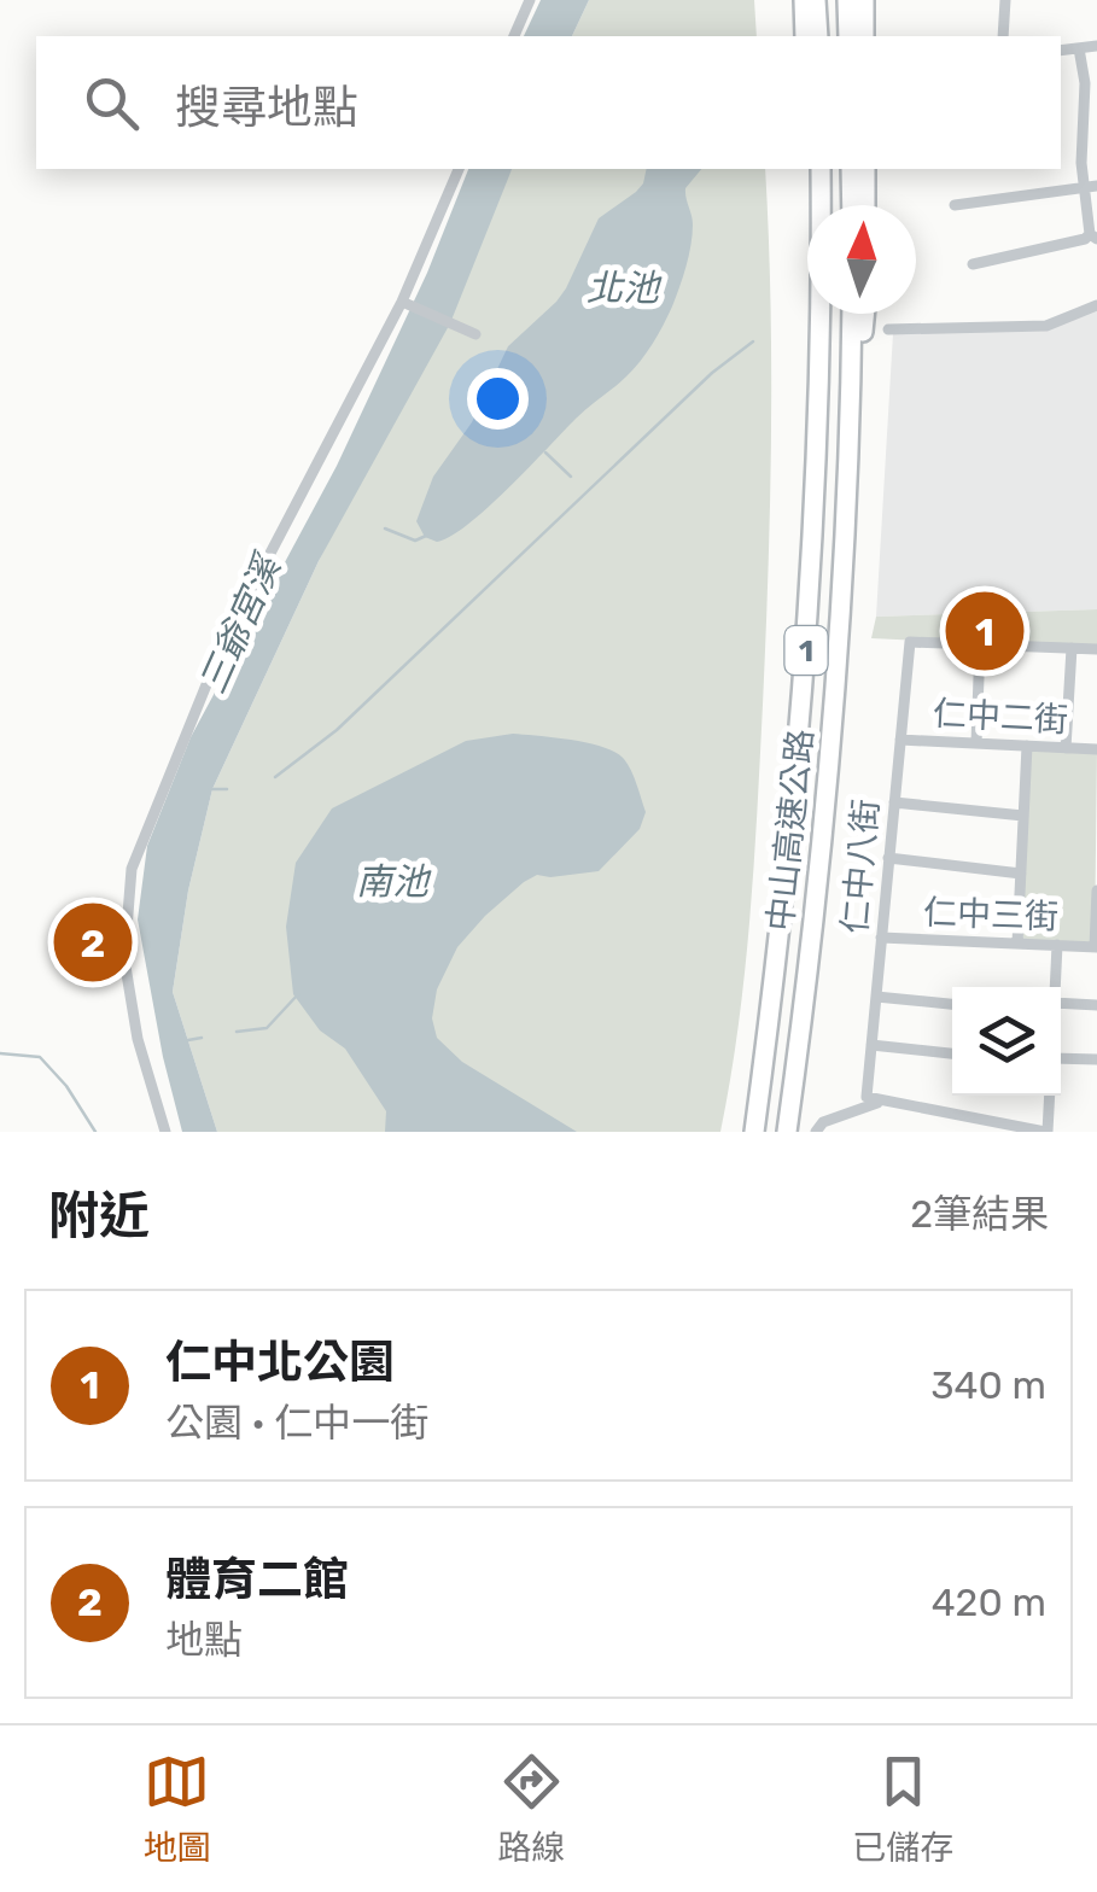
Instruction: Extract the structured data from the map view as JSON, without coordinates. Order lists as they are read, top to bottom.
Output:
{
  "streets": {
    "highway": ["1", "中山高速公路"],
    "street": ["仁中二街", "仁中八街", "仁中三街"]
  },
  "crossings": [
    ["仁中二街", "仁中八街"],
    ["仁中八街", "仁中三街"]
  ],
  "water": ["北池", "三爺宮溪", "南池"],
  "north": "top",
  "page": {
    "search": "搜尋地點",
    "pins": ["1", "2"],
    "heading": ["附近", "2筆結果"],
    "list": [
      {
        "mark": "1",
        "name": "仁中北公園",
        "note": "公園 · 仁中一街",
        "value": "340 m"
      },
      {
        "mark": "2",
        "name": "體育二館",
        "note": "地點",
        "value": "420 m"
      }
    ],
    "nav": ["地圖", "路線", "已儲存"]
  }
}
